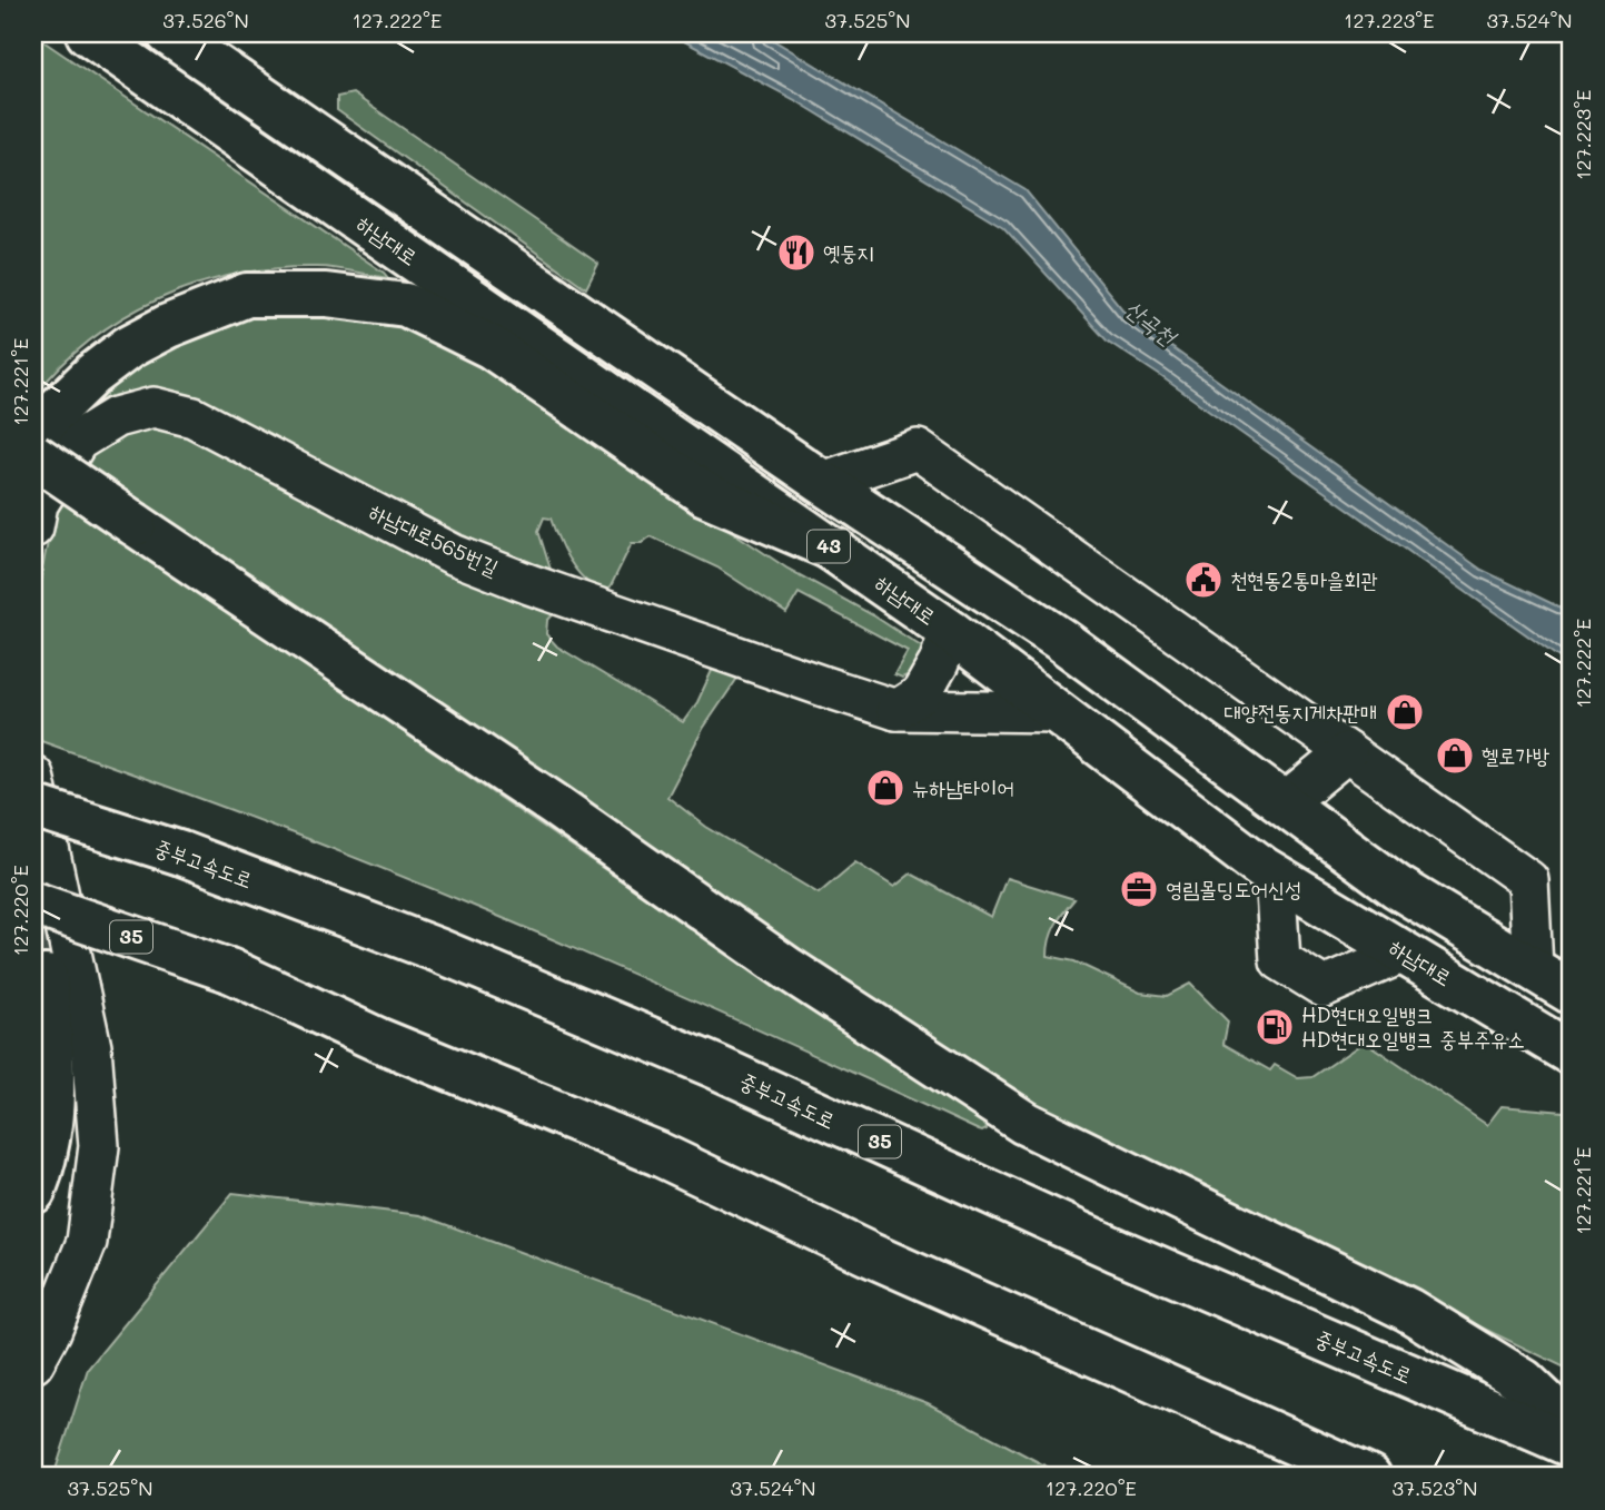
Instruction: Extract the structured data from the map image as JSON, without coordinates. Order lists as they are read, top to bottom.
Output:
{
  "streets": {
    "main road": [
      "하남대로",
      "43",
      "중부고속도로",
      "35"
    ],
    "street": ["하남대로565번길"]
  },
  "crossings": [
    ["하남대로", "하남대로565번길"]
  ],
  "water": ["산곡천"],
  "places": {
    "restaurant": ["옛둥지"],
    "public building": ["천현동2통마을회관"],
    "shop": ["대양전동지게차판매", "헬로가방", "뉴하남타이어"],
    "office": ["영림몰딩도어신성"],
    "fuel station": ["HD현대오일뱅크 HD현대오일뱅크 중부주유소"]
  },
  "coordinates": [
    "37.526°N",
    "127.222°E",
    "37.525°N",
    "127.223°E",
    "37.524°N",
    "127.221°E",
    "127.220°E",
    "37.523°N"
  ]
}
